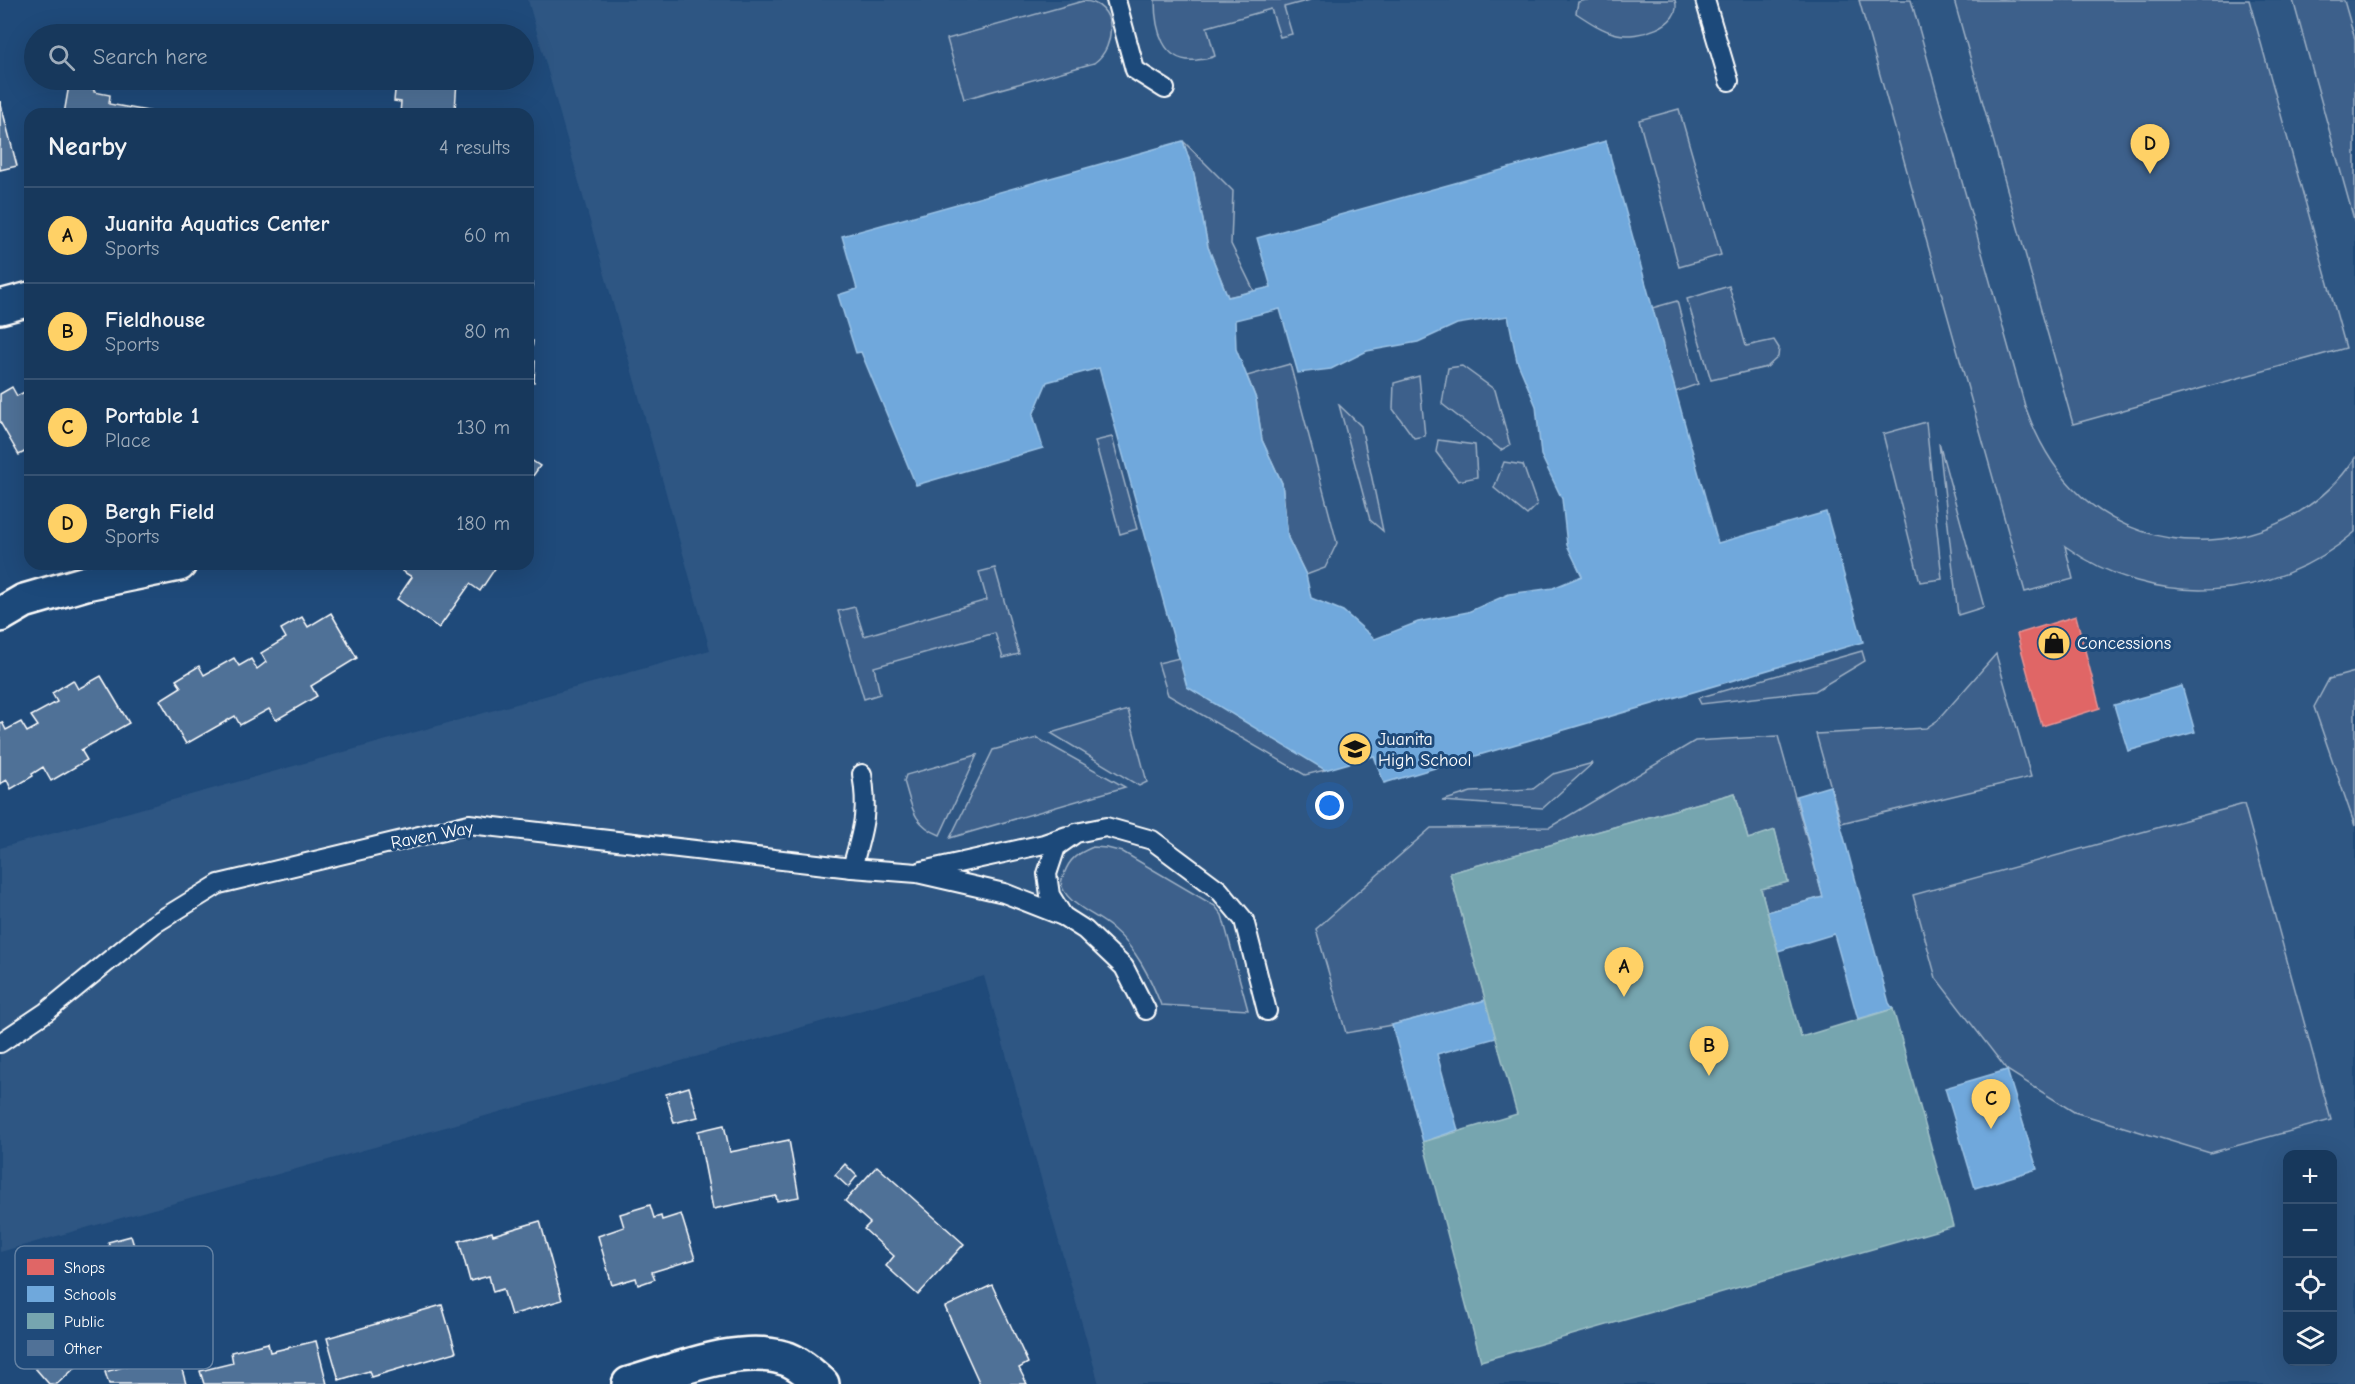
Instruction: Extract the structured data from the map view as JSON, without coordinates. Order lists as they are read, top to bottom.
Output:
{
  "streets": {
    "lane": ["Raven Way"]
  },
  "places": {
    "shop": ["Concessions"],
    "school or university": ["Juanita High School"]
  },
  "legend": [
    "Shops",
    "Schools",
    "Public",
    "Other"
  ],
  "page": {
    "search": "Search here",
    "heading": ["Nearby", "4 results"],
    "pins": [
      "D",
      "A",
      "B",
      "C"
    ],
    "list": [
      {
        "mark": "A",
        "name": "Juanita Aquatics Center",
        "note": "Sports",
        "value": "60 m"
      },
      {
        "mark": "B",
        "name": "Fieldhouse",
        "note": "Sports",
        "value": "80 m"
      },
      {
        "mark": "C",
        "name": "Portable 1",
        "note": "Place",
        "value": "130 m"
      },
      {
        "mark": "D",
        "name": "Bergh Field",
        "note": "Sports",
        "value": "180 m"
      }
    ],
    "map_buttons": ["+", "−"]
  }
}
